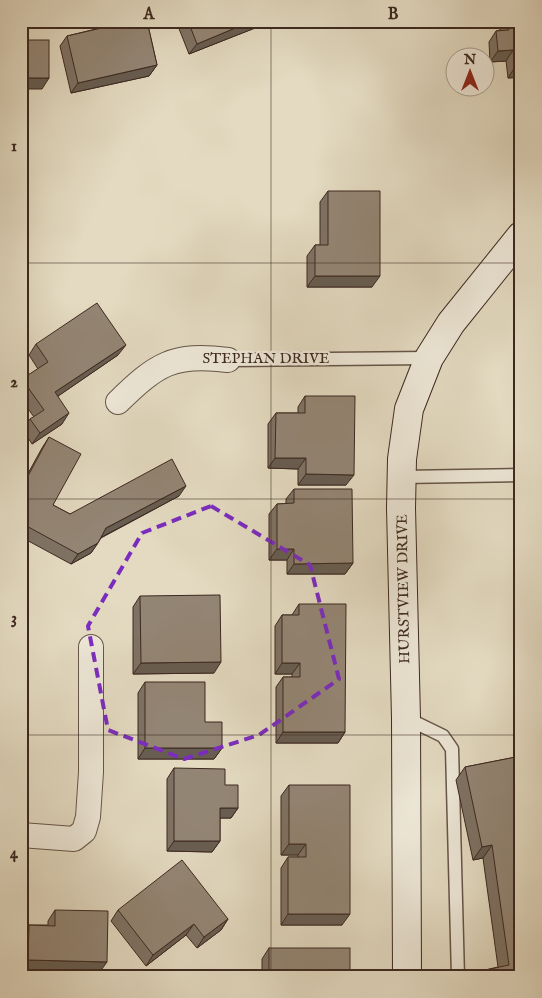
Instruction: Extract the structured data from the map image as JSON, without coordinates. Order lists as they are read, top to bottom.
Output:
{
  "streets": {
    "street": ["STEPHAN DRIVE", "HURSTVIEW DRIVE"]
  },
  "crossings": [
    ["STEPHAN DRIVE", "HURSTVIEW DRIVE"]
  ],
  "north": "top",
  "grid": {
    "columns": ["A", "B"],
    "rows": [
      "1",
      "2",
      "3",
      "4"
    ]
  }
}
